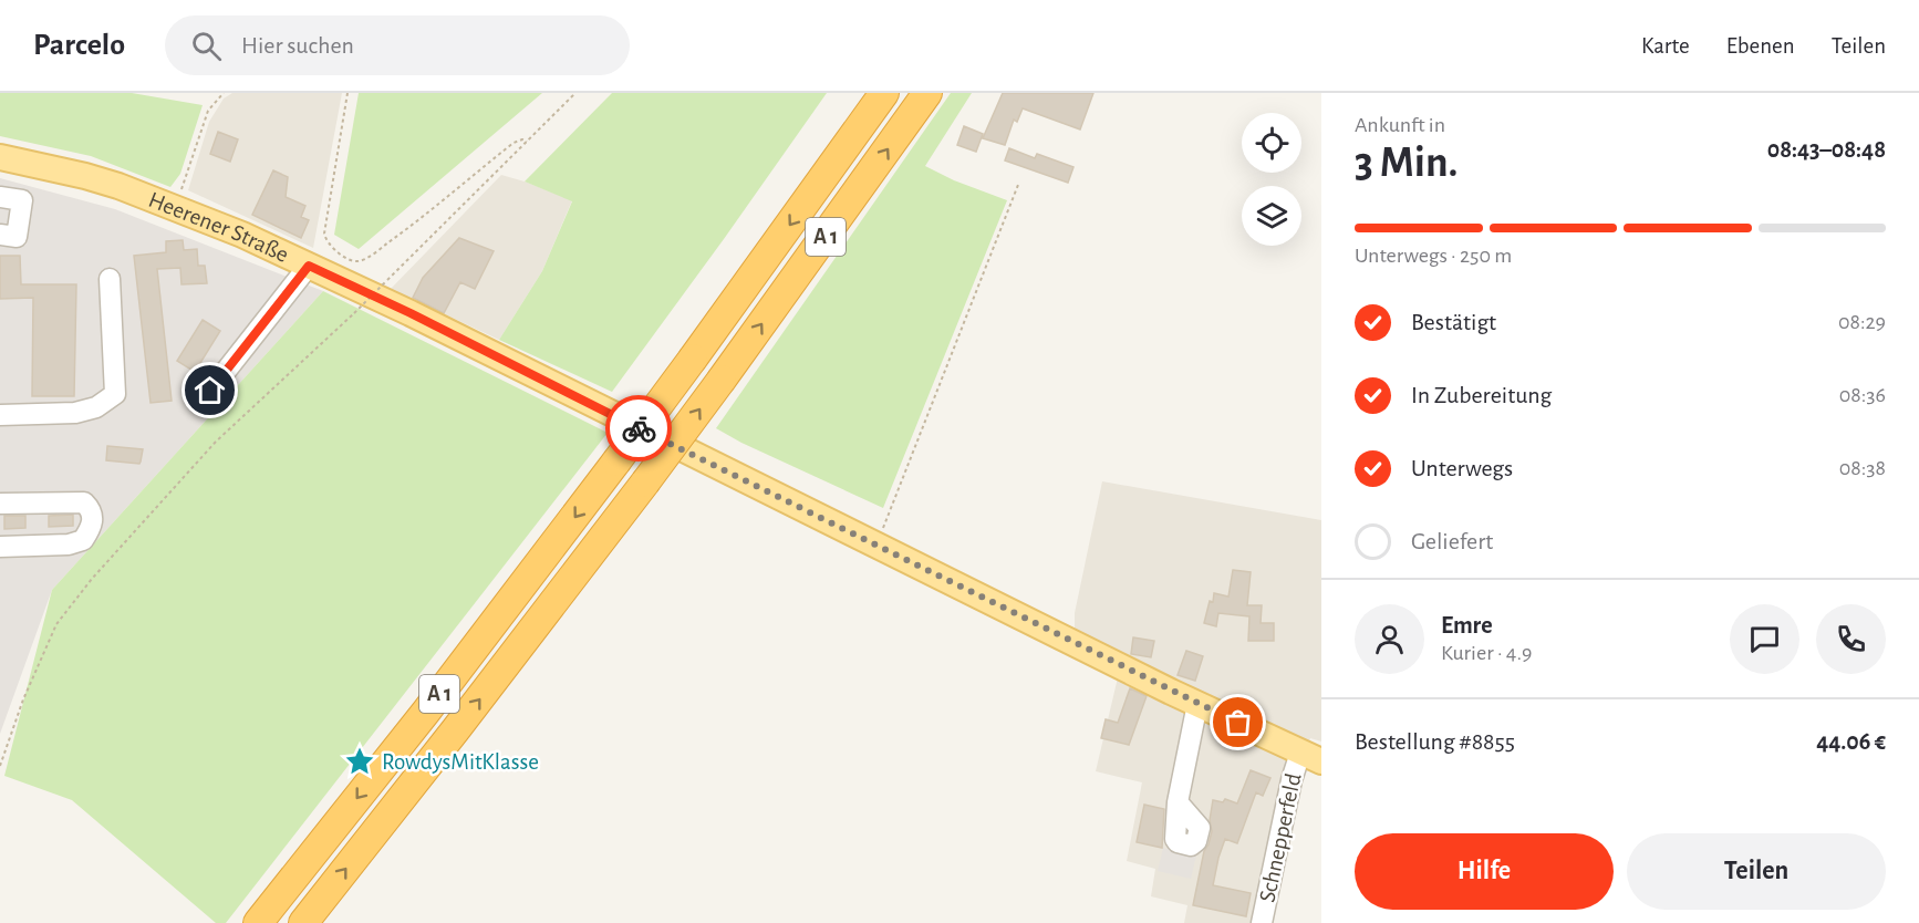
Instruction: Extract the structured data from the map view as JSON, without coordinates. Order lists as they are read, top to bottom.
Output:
{
  "streets": {
    "highway": ["A 1"],
    "main road": ["Heerener Straße"],
    "street": ["Schnepperfeld"]
  },
  "crossings": [
    ["Heerener Straße", "Schnepperfeld"]
  ],
  "places": {
    "place": ["RowdysMitKlasse"]
  },
  "page": {
    "header": "Parcelo",
    "search": "Hier suchen",
    "nav": ["Karte", "Ebenen", "Teilen"],
    "heading": ["3 Min.", "Ankunft in", "08:43–08:48"],
    "panel": [
      "Emre",
      "Kurier · 4.9",
      "Bestellung #8855",
      "44.06 €"
    ],
    "bar": "Unterwegs · 250 m",
    "list": [
      ["Bestätigt", "08:29"],
      ["In Zubereitung", "08:36"],
      ["Unterwegs", "08:38"],
      "Geliefert"
    ],
    "buttons": ["Hilfe", "Teilen"]
  }
}
